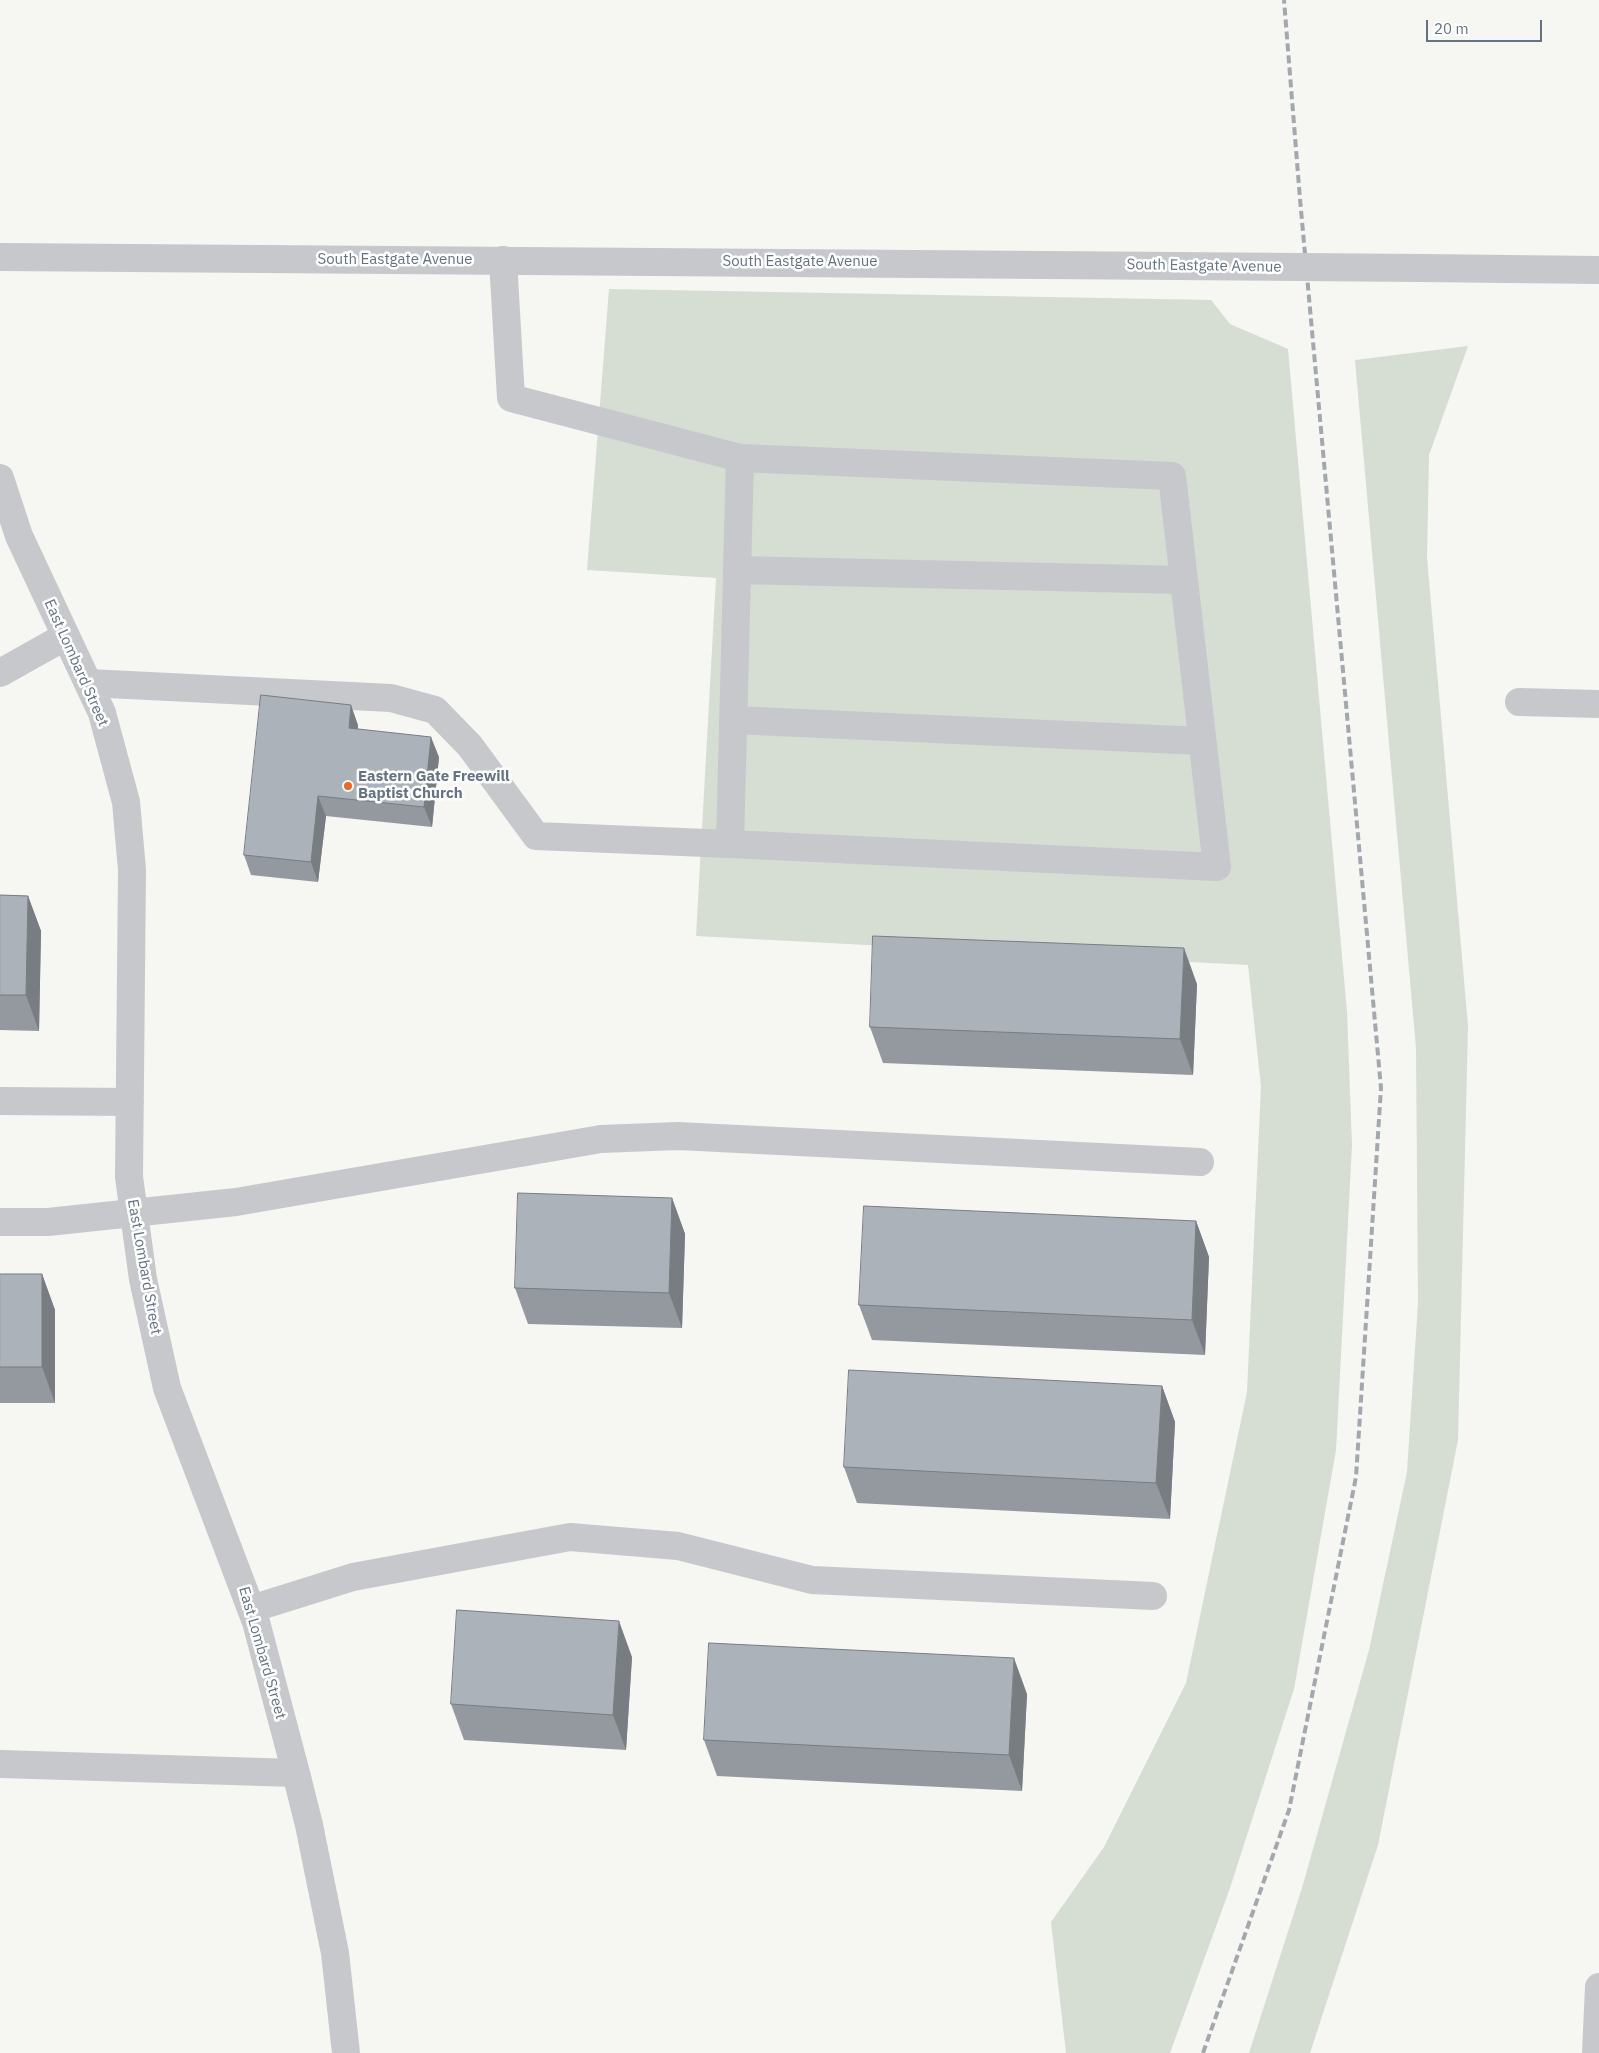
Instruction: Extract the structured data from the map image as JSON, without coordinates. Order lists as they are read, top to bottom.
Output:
{
  "streets": {
    "street": ["South Eastgate Avenue", "East Lombard Street"]
  },
  "places": ["Eastern Gate Freewill Baptist Church"],
  "scale_bar": "20 m"
}
